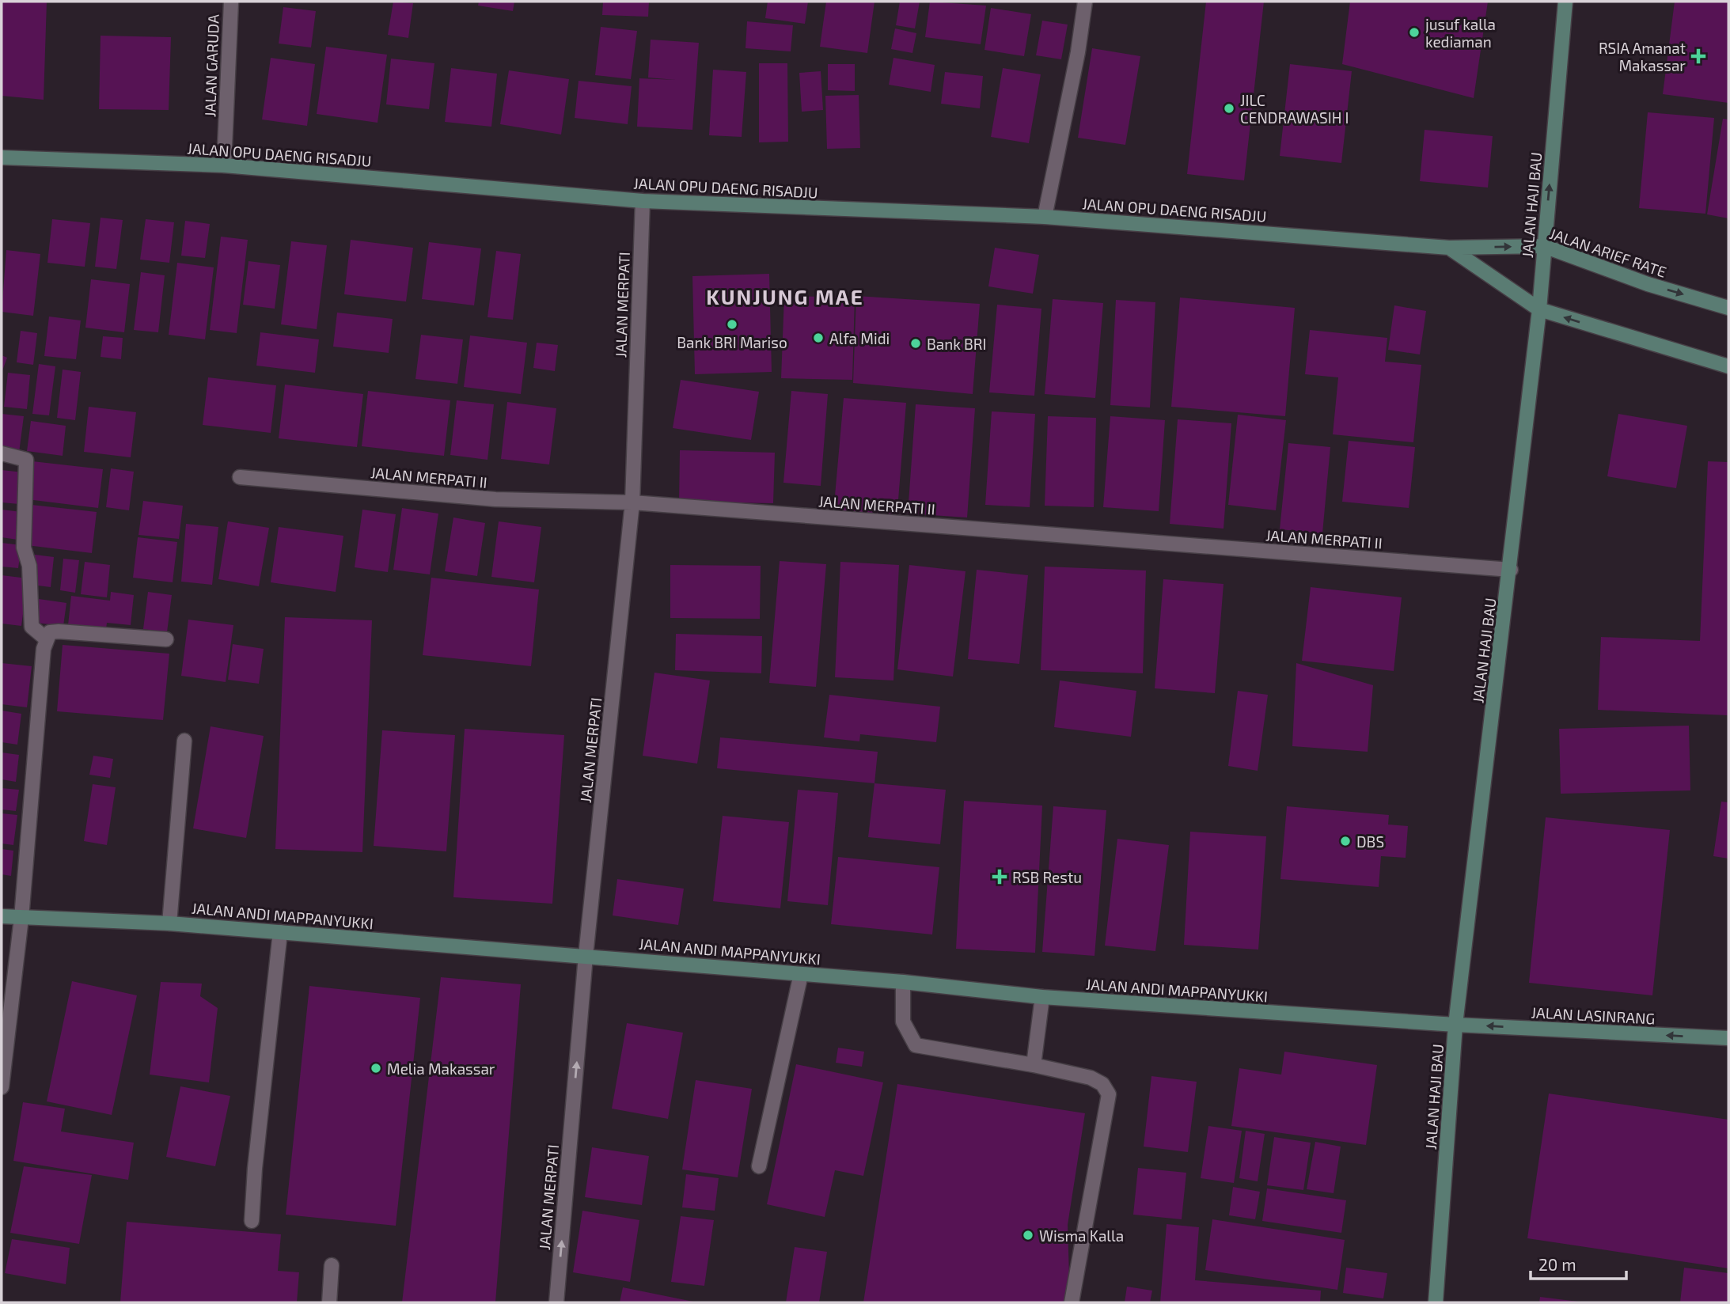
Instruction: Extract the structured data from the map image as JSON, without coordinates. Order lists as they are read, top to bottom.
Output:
{
  "streets": {
    "main road": [
      "JALAN OPU DAENG RISADJU",
      "JALAN HAJI BAU",
      "JALAN ARIEF RATE",
      "JALAN ANDI MAPPANYUKKI",
      "JALAN LASINRANG"
    ],
    "street": ["JALAN GARUDA", "JALAN MERPATI", "JALAN MERPATI II"]
  },
  "crossings": [
    ["JALAN GARUDA", "JALAN OPU DAENG RISADJU"],
    ["JALAN OPU DAENG RISADJU", "JALAN ARIEF RATE"],
    ["JALAN OPU DAENG RISADJU", "JALAN MERPATI"],
    ["JALAN HAJI BAU", "JALAN ARIEF RATE"],
    ["JALAN HAJI BAU", "JALAN MERPATI II"],
    ["JALAN HAJI BAU", "JALAN ANDI MAPPANYUKKI"],
    ["JALAN HAJI BAU", "JALAN LASINRANG"],
    ["JALAN MERPATI", "JALAN MERPATI II"],
    ["JALAN MERPATI", "JALAN ANDI MAPPANYUKKI"],
    ["JALAN ANDI MAPPANYUKKI", "JALAN LASINRANG"]
  ],
  "one_way": ["JALAN LASINRANG"],
  "districts": ["KUNJUNG MAE"],
  "places": {
    "other": [
      "jusuf kalla kediaman",
      "JILC CENDRAWASIH I",
      "Bank BRI Mariso",
      "Alfa Midi",
      "Bank BRI",
      "DBS",
      "Melia Makassar",
      "Wisma Kalla"
    ],
    "health": ["RSIA Amanat Makassar", "RSB Restu"]
  },
  "scale_bar": "20 m"
}
